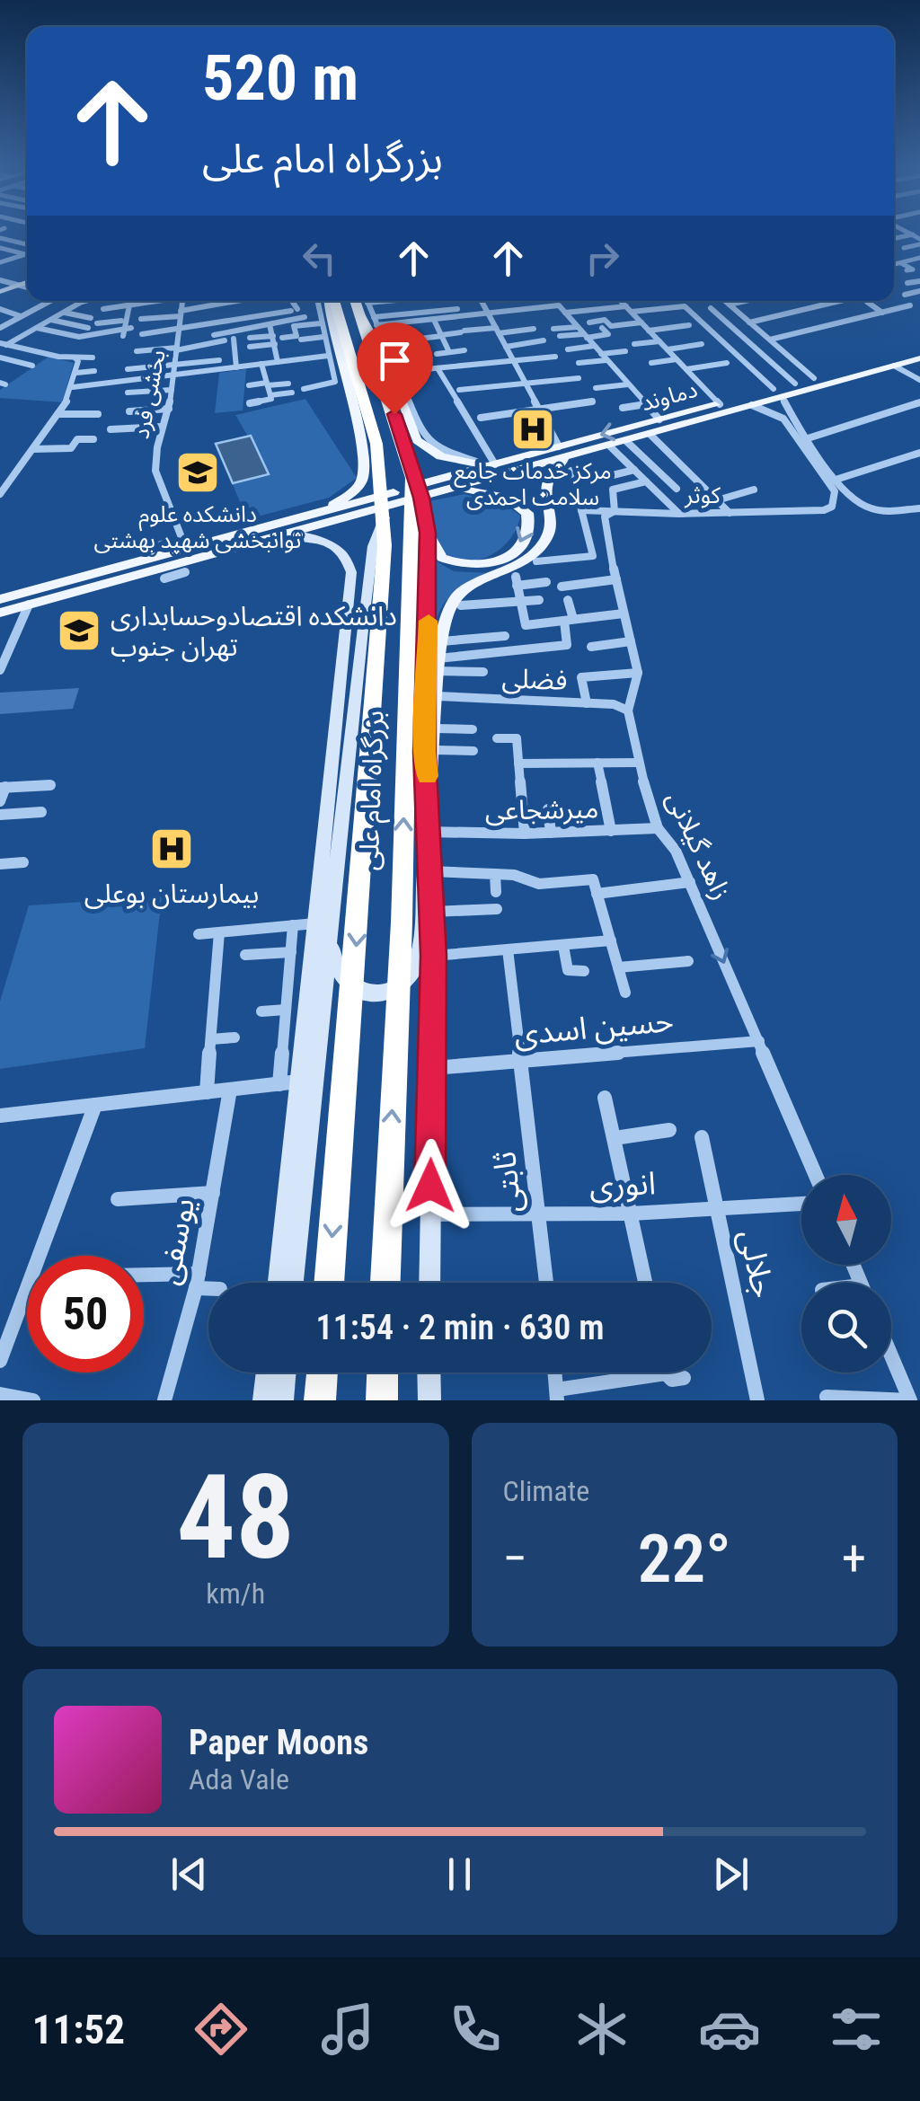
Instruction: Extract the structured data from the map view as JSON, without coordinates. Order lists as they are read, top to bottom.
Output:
{
  "streets": {
    "highway": ["بزرگراه امام علی"],
    "main road": ["دماوند"],
    "street": [
      "بخشی فرد",
      "کوثر",
      "فضلی",
      "میرشجاعی",
      "زاهد گیلانی",
      "حسین اسدی",
      "ثابتی",
      "انوری",
      "یوسفی",
      "جلالی"
    ]
  },
  "crossings": [
    ["دماوند", "بزرگراه امام علی"],
    ["فضلی", "زاهد گیلانی"],
    ["میرشجاعی", "زاهد گیلانی"],
    ["زاهد گیلانی", "حسین اسدی"],
    ["حسین اسدی", "ثابتی"],
    ["ثابتی", "انوری"],
    ["انوری", "جلالی"]
  ],
  "places": {
    "hospital": ["مرکز خدمات جامع سلامت احمدی", "بیمارستان بوعلی"],
    "school or university": ["دانشکده علوم توانبخشی شهید بهشتی", "دانشکده اقتصادوحسابداری تهران جنوب"]
  },
  "north": "top",
  "page": {
    "turn": ["520 m", "بزرگراه امام علی"],
    "limit": "50",
    "trip": "11:54 · 2 min · 630 m",
    "tile": [
      ["48", "km/h"],
      "Climate"
    ],
    "heat": ["−", "22°", "+"],
    "song": ["Paper Moons", "Ada Vale"],
    "tabs": "11:52"
  }
}
